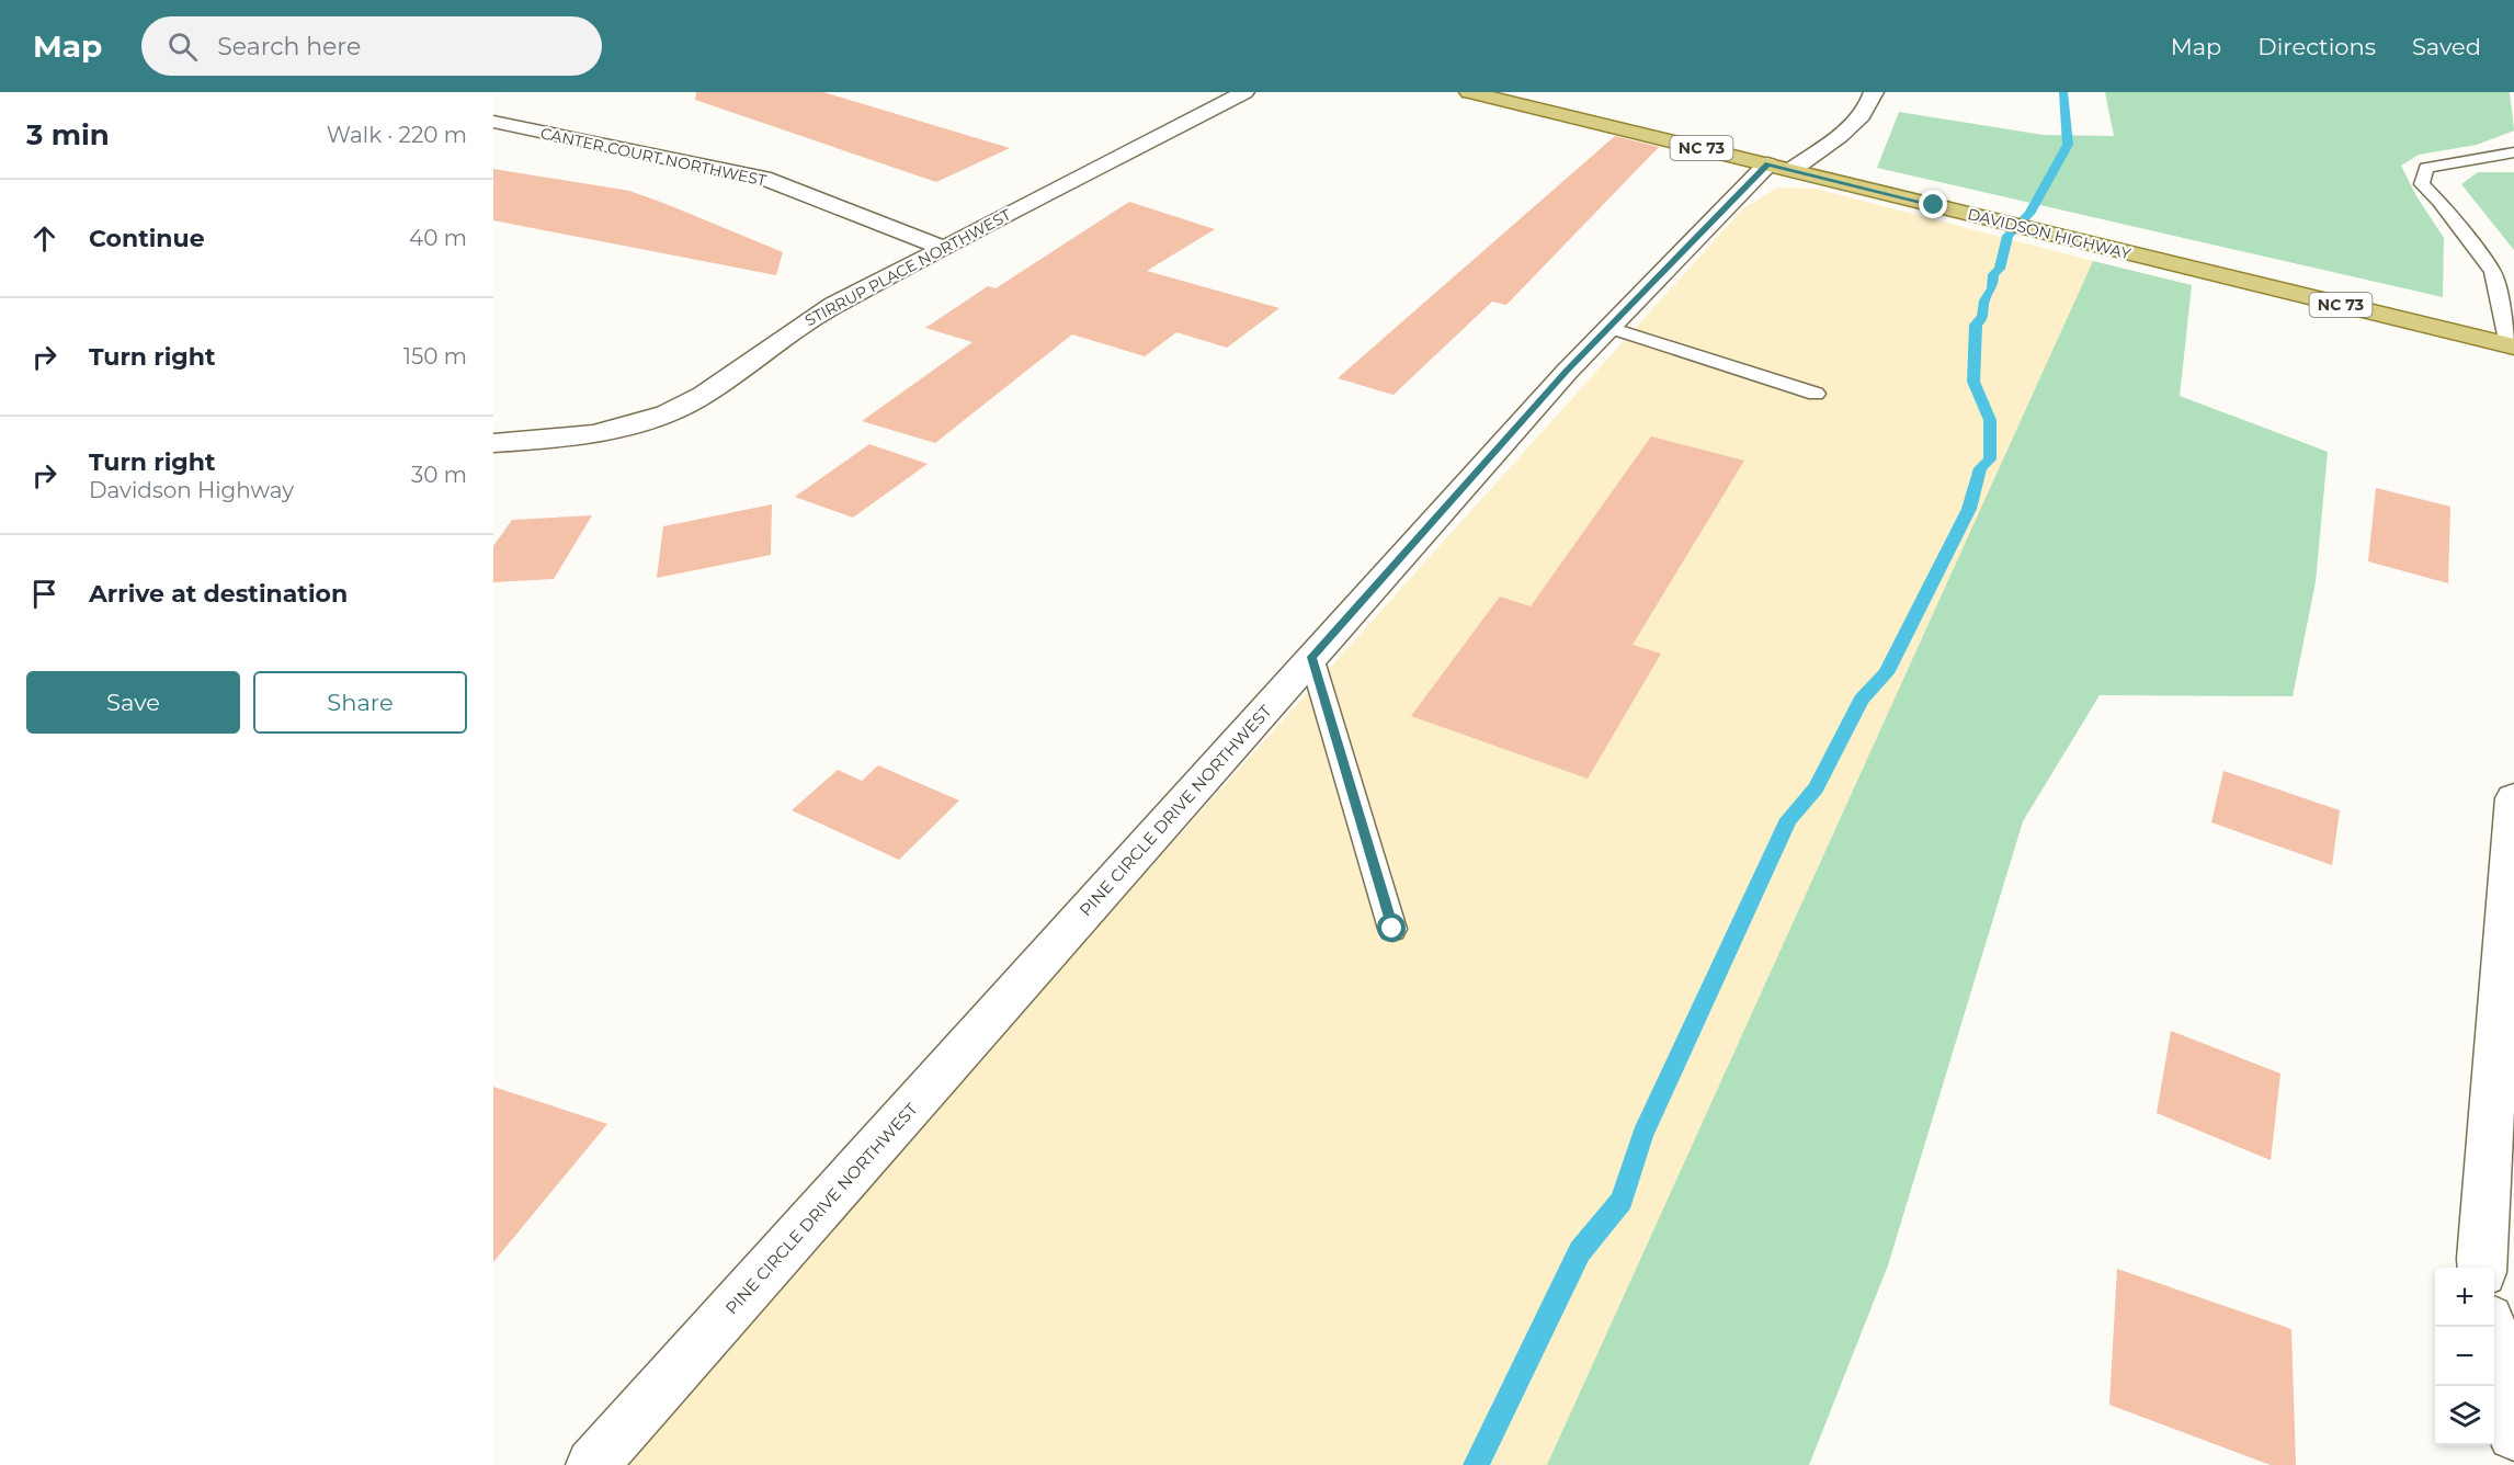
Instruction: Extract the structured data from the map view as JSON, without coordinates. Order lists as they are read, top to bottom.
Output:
{
  "streets": {
    "main road": ["NC 73", "DAVIDSON HIGHWAY"],
    "street": ["CANTER COURT NORTHWEST", "STIRRUP PLACE NORTHWEST", "PINE CIRCLE DRIVE NORTHWEST"]
  },
  "crossings": [
    ["CANTER COURT NORTHWEST", "STIRRUP PLACE NORTHWEST"],
    ["DAVIDSON HIGHWAY", "PINE CIRCLE DRIVE NORTHWEST"]
  ],
  "page": {
    "header": "Map",
    "search": "Search here",
    "nav": ["Map", "Directions", "Saved"],
    "heading": ["3 min", "Walk · 220 m"],
    "list": [
      ["Continue", "40 m"],
      ["Turn right", "150 m"],
      ["Turn right", "Davidson Highway", "30 m"],
      "Arrive at destination"
    ],
    "buttons": ["Save", "Share"],
    "map_buttons": ["+", "−"]
  }
}
